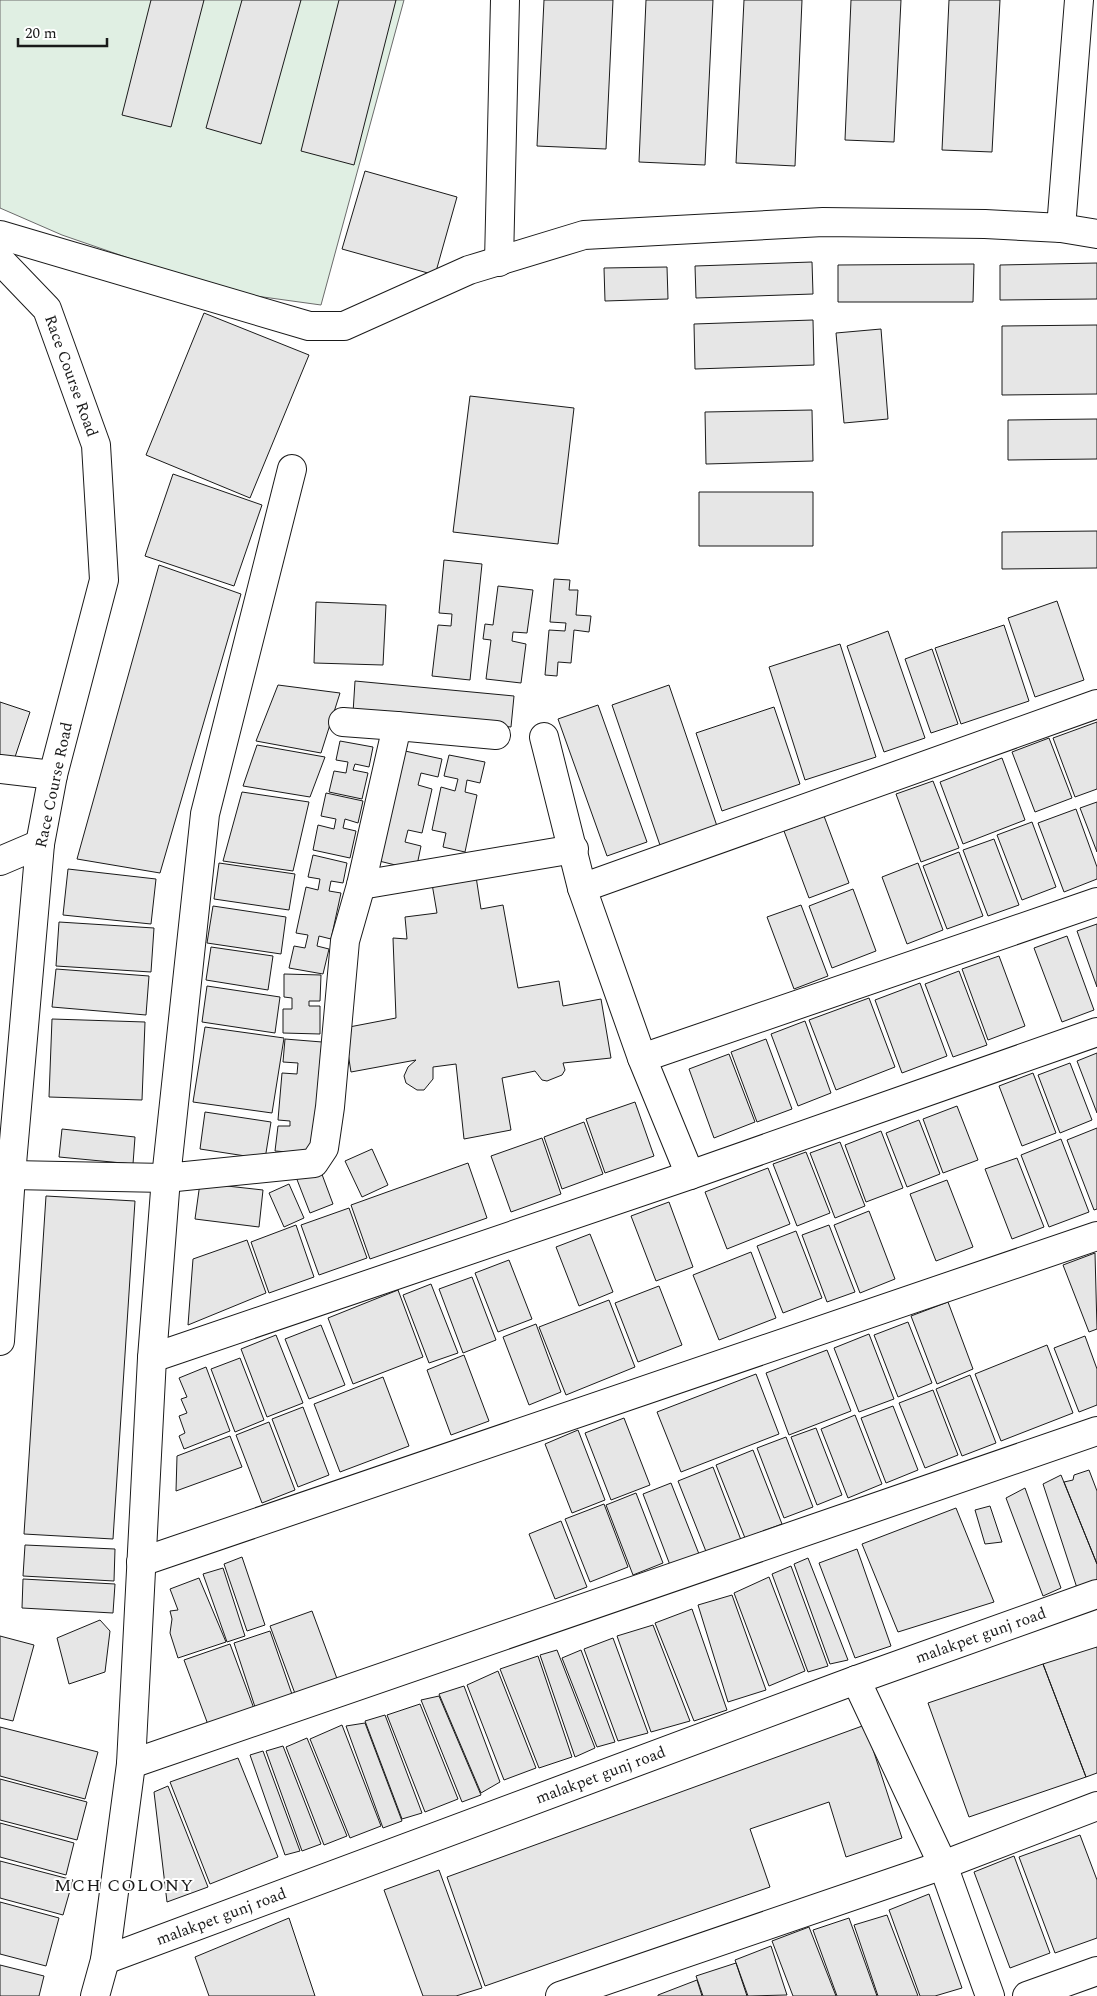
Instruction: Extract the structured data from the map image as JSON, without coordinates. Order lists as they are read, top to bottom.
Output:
{
  "streets": {
    "street": ["Race Course Road", "malakpet gunj road"]
  },
  "districts": ["MCH COLONY"],
  "scale_bar": "20 m"
}
